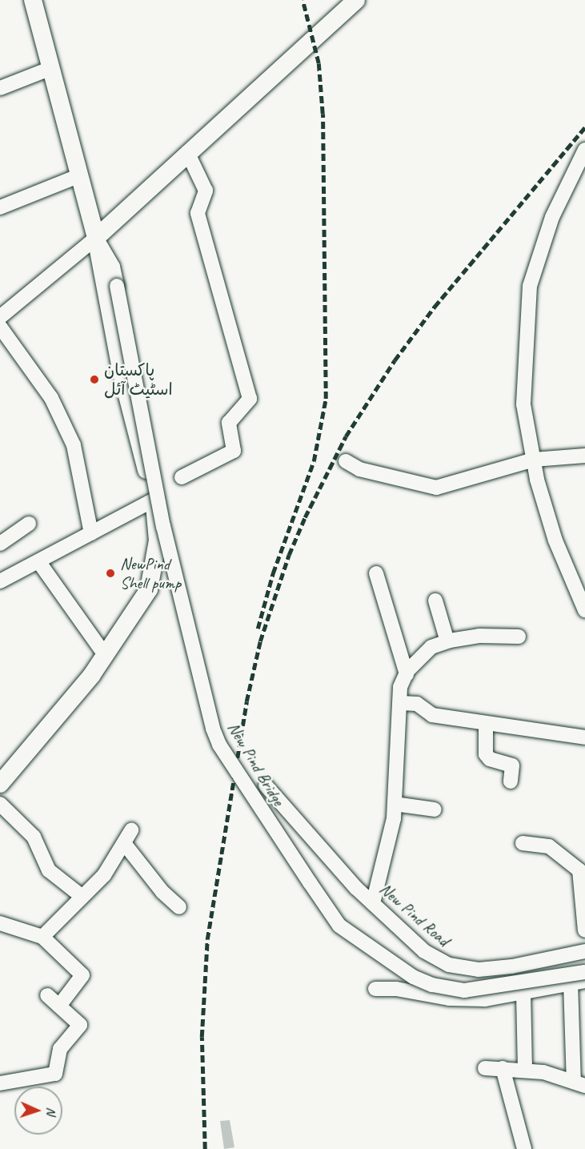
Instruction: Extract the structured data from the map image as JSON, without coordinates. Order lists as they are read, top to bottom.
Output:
{
  "streets": {
    "street": ["New Pind Bridge", "New Pind Road"]
  },
  "places": ["پاکستان اسٹیٹ آئل", "NewPind Shell pump"],
  "north": "right"
}
